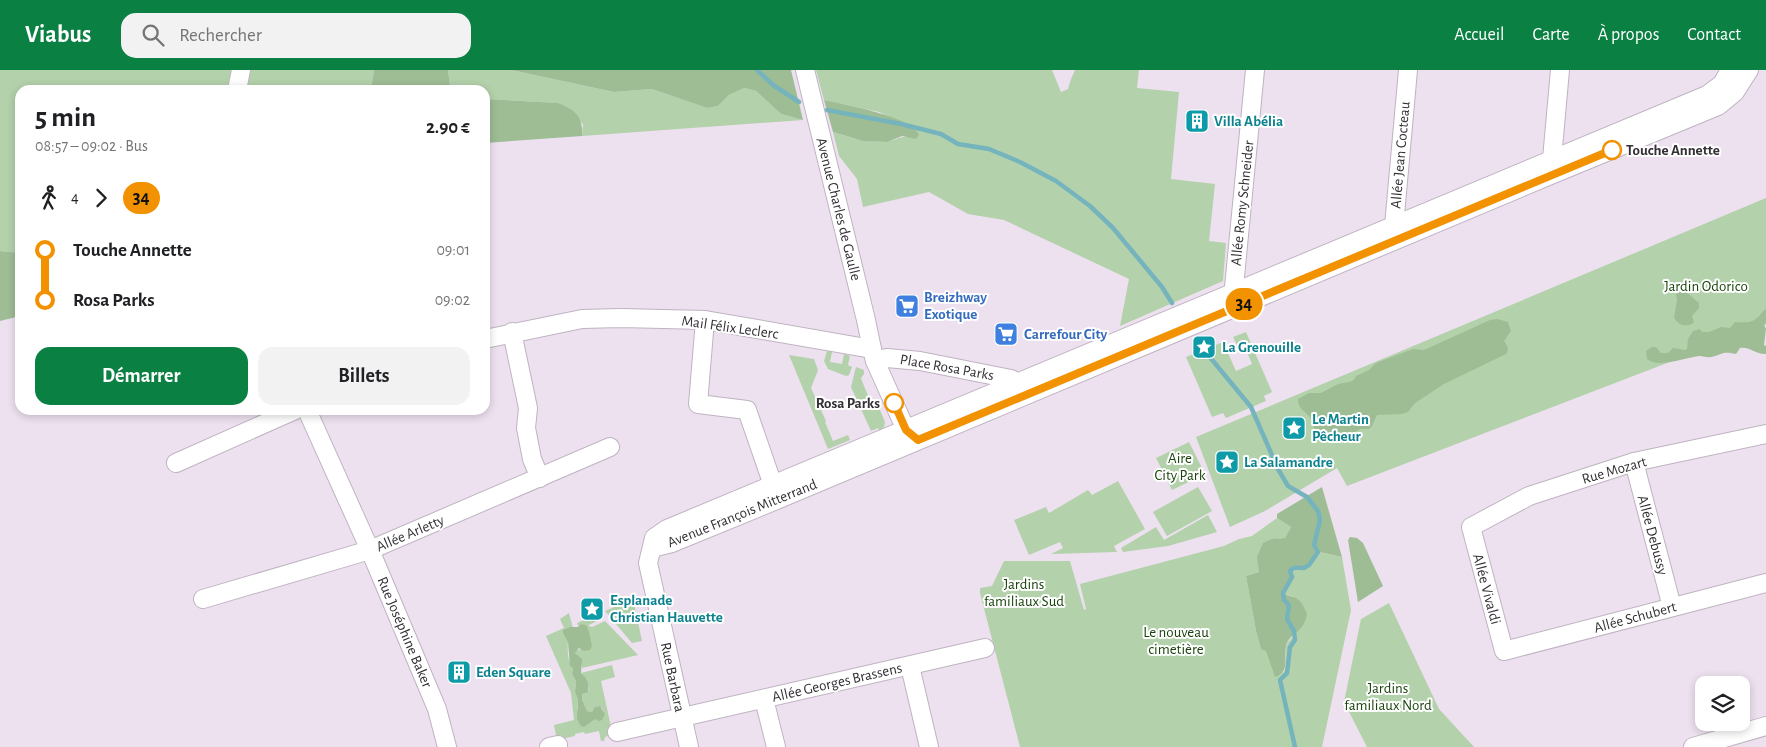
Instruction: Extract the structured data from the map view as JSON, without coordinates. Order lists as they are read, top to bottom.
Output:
{
  "streets": {
    "street": [
      "Allée Jean Cocteau",
      "Allée Romy Schneider",
      "Avenue Charles de Gaulle",
      "Mail Félix Leclerc",
      "Place Rosa Parks",
      "Rue Mozart",
      "Avenue François Mitterrand",
      "Allée Arletty",
      "Allée Debussy",
      "Allée Vivaldi",
      "Allée Schubert",
      "Rue Joséphine Baker",
      "Rue Barbara",
      "Allée Georges Brassens"
    ]
  },
  "crossings": [
    ["Allée Jean Cocteau", "Avenue François Mitterrand"],
    ["Allée Romy Schneider", "Avenue François Mitterrand"],
    ["Avenue Charles de Gaulle", "Mail Félix Leclerc"],
    ["Avenue Charles de Gaulle", "Place Rosa Parks"],
    ["Mail Félix Leclerc", "Place Rosa Parks"],
    ["Place Rosa Parks", "Avenue François Mitterrand"],
    ["Rue Mozart", "Allée Debussy"],
    ["Rue Mozart", "Allée Vivaldi"],
    ["Avenue François Mitterrand", "Rue Barbara"],
    ["Allée Arletty", "Rue Joséphine Baker"],
    ["Allée Debussy", "Allée Schubert"],
    ["Allée Vivaldi", "Allée Schubert"],
    ["Rue Barbara", "Allée Georges Brassens"]
  ],
  "parks": [
    "Jardin Odorico",
    "Aire City Park",
    "Jardins familiaux Sud",
    "Le nouveau cimetière",
    "Jardins familiaux Nord"
  ],
  "places": {
    "building": ["Villa Abélia", "Eden Square"],
    "other": ["Touche Annette", "Rosa Parks"],
    "supermarket": ["Breizhway Exotique", "Carrefour City"],
    "place": [
      "La Grenouille",
      "Le Martin Pêcheur",
      "La Salamandre",
      "Esplanade Christian Hauvette"
    ]
  },
  "lines": ["bus line 34"],
  "page": {
    "header": "Viabus",
    "search": "Rechercher",
    "nav": [
      "Accueil",
      "Carte",
      "À propos",
      "Contact"
    ],
    "on_map": "34",
    "heading": ["5 min", "08:57 – 09:02 · Bus", "2.90 €"],
    "legs": ["4", "34"],
    "list": [
      {
        "name": "Touche Annette",
        "value": "09:01"
      },
      {
        "name": "Rosa Parks",
        "value": "09:02"
      }
    ],
    "buttons": ["Démarrer", "Billets"]
  }
}
